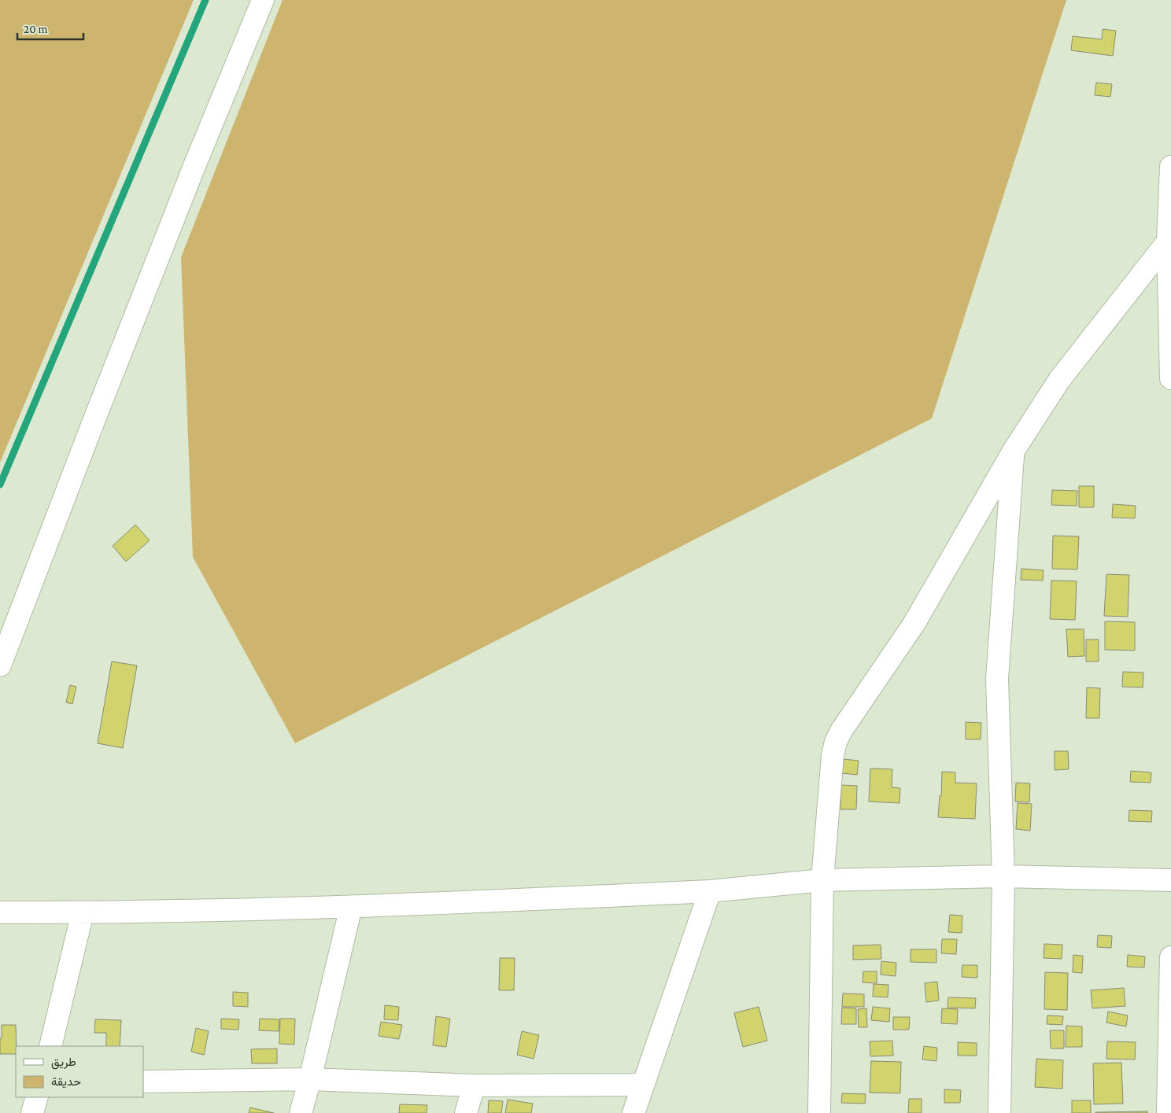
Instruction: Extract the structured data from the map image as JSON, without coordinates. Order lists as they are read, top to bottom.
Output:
{
  "legend": ["طريق", "حديقة"],
  "scale_bar": "20 m"
}
